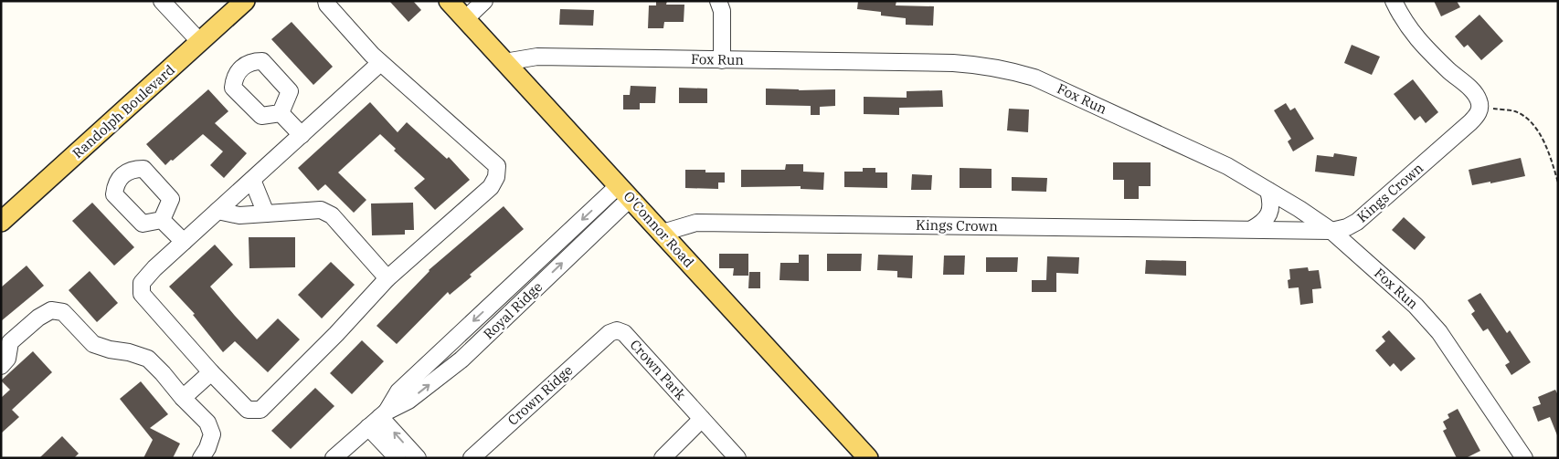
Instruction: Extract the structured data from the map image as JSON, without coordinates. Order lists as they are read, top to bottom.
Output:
{
  "streets": {
    "main road": ["Randolph Boulevard", "O'Connor Road"],
    "street": [
      "Fox Run",
      "Kings Crown",
      "Royal Ridge",
      "Crown Park",
      "Crown Ridge"
    ]
  },
  "crossings": [
    ["Fox Run", "Kings Crown"],
    ["Fox Run", "O'Connor Road"],
    ["Kings Crown", "O'Connor Road"],
    ["O'Connor Road", "Royal Ridge"],
    ["Crown Park", "Crown Ridge"]
  ]
}
